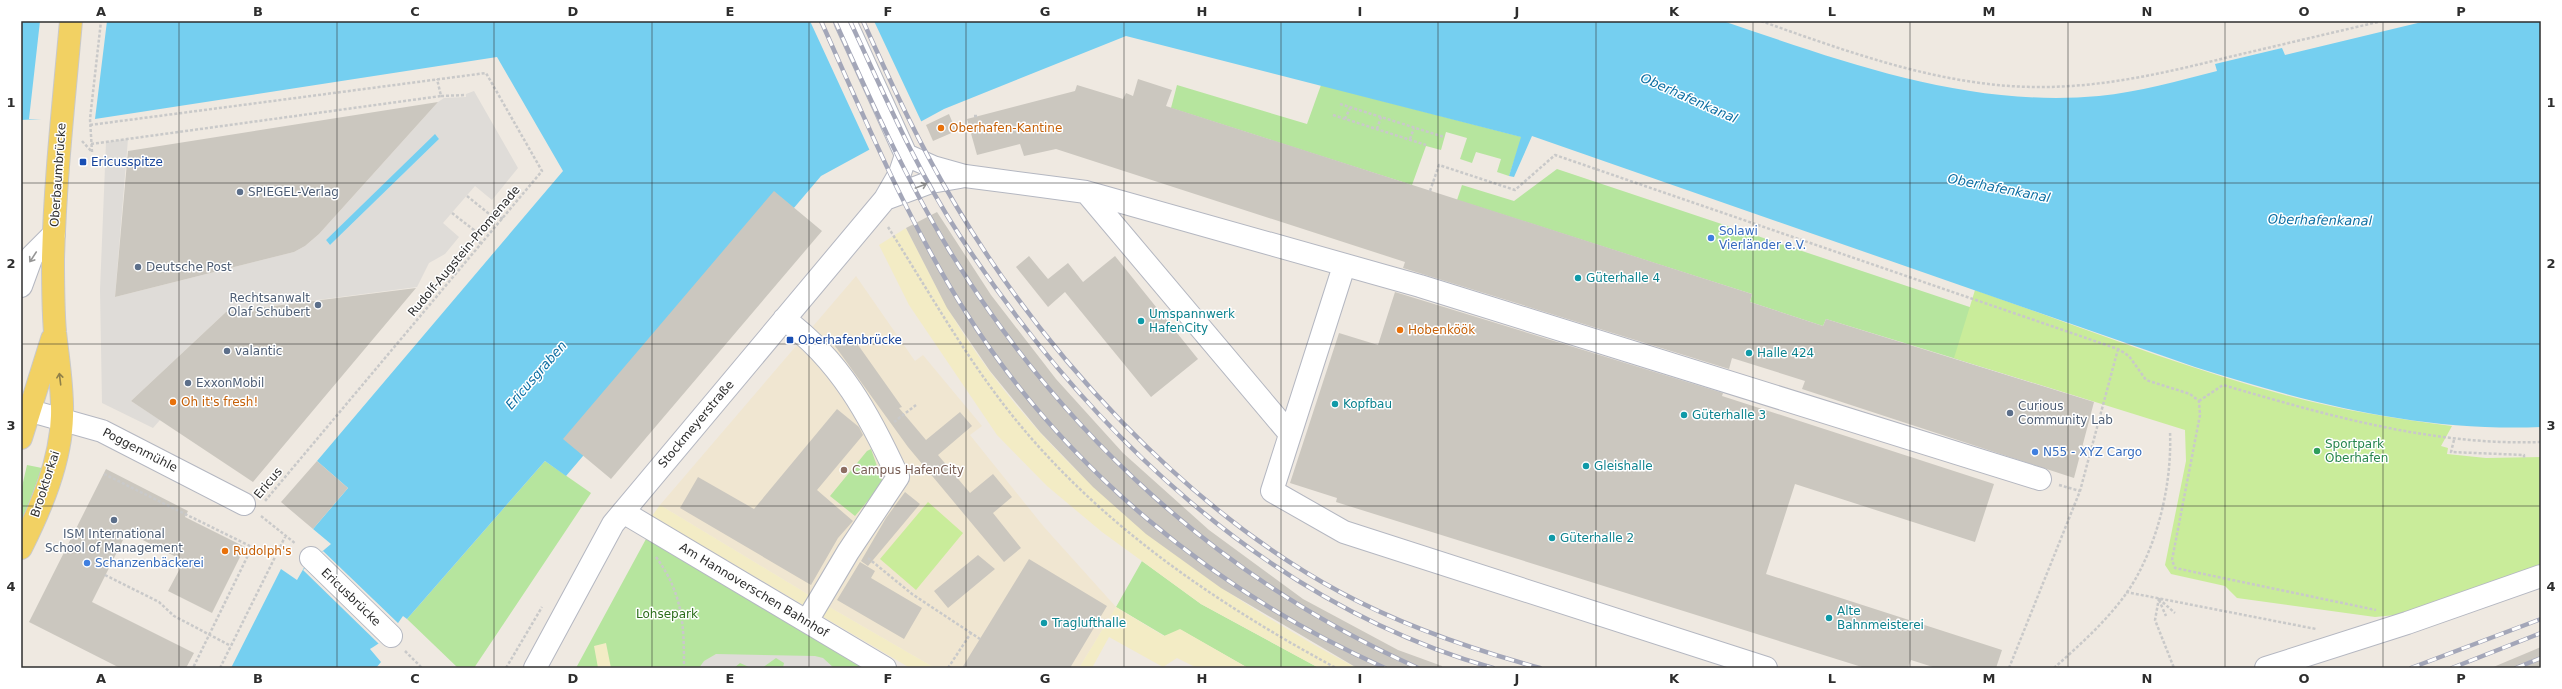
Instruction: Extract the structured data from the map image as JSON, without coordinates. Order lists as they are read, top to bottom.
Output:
{
  "streets": {
    "main road": ["Oberbaumbrücke", "Brooktorkai"],
    "street": [
      "Stockmeyerstraße",
      "Poggenmühle",
      "Am Hannoverschen Bahnhof",
      "Ericusbrücke"
    ],
    "path": ["Rudolf-Augstein-Promenade", "Ericus"]
  },
  "crossings": [
    ["Oberbaumbrücke", "Poggenmühle"],
    ["Oberbaumbrücke", "Brooktorkai"],
    ["Rudolf-Augstein-Promenade", "Ericus"],
    ["Stockmeyerstraße", "Am Hannoverschen Bahnhof"],
    ["Poggenmühle", "Ericus"],
    ["Poggenmühle", "Brooktorkai"]
  ],
  "water": ["Oberhafenkanal", "Ericusgraben"],
  "parks": ["Lohsepark"],
  "places": {
    "other": [
      "Oberhafen-Kantine",
      "SPIEGEL-Verlag",
      "Solawi Vierländer e.V.",
      "Deutsche Post",
      "Güterhalle 4",
      "Rechtsanwalt Olaf Schubert",
      "Umspannwerk HafenCity",
      "Hobenköök",
      "valantic",
      "Halle 424",
      "ExxonMobil",
      "Oh it's fresh!",
      "Kopfbau",
      "Curious Community Lab",
      "Güterhalle 3",
      "Sportpark Oberhafen",
      "N55 - XYZ Cargo",
      "Gleishalle",
      "Campus HafenCity",
      "ISM International School of Management",
      "Güterhalle 2",
      "Rudolph's",
      "Schanzenbäckerei",
      "Alte Bahnmeisterei",
      "Traglufthalle"
    ],
    "transit": ["Ericusspitze", "Oberhafenbrücke"]
  },
  "grid": {
    "columns": [
      "A",
      "B",
      "C",
      "D",
      "E",
      "F",
      "G",
      "H",
      "I",
      "J",
      "K",
      "L",
      "M",
      "N",
      "O",
      "P"
    ],
    "rows": [
      "1",
      "2",
      "3",
      "4"
    ]
  }
}
